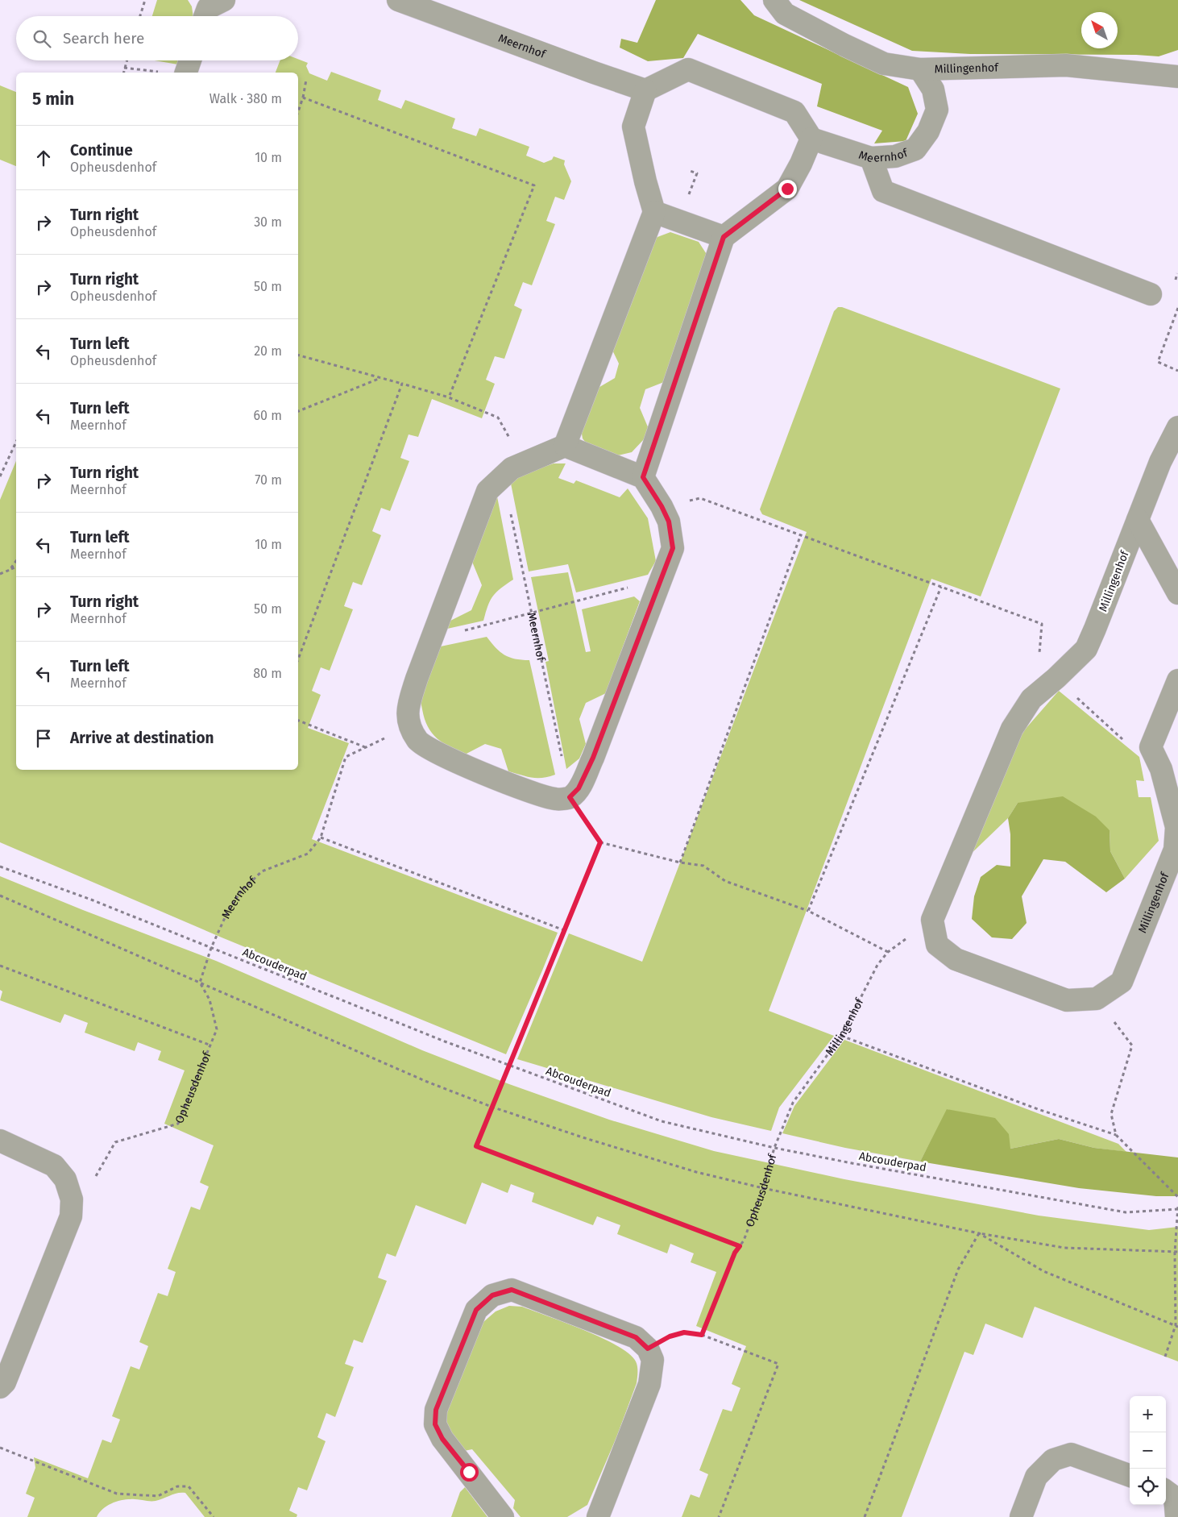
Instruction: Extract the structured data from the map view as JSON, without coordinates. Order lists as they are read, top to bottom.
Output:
{
  "streets": {
    "street": ["Meernhof", "Millingenhof"],
    "path": ["Abcouderpad", "Opheusdenhof"]
  },
  "crossings": [
    ["Meernhof", "Millingenhof"],
    ["Meernhof", "Abcouderpad"],
    ["Millingenhof", "Abcouderpad"],
    ["Millingenhof", "Opheusdenhof"],
    ["Abcouderpad", "Opheusdenhof"]
  ],
  "north": "top left",
  "page": {
    "search": "Search here",
    "heading": ["5 min", "Walk · 380 m"],
    "list": [
      ["Continue", "Opheusdenhof", "10 m"],
      ["Turn right", "Opheusdenhof", "30 m"],
      ["Turn right", "Opheusdenhof", "50 m"],
      ["Turn left", "Opheusdenhof", "20 m"],
      ["Turn left", "Meernhof", "60 m"],
      ["Turn right", "Meernhof", "70 m"],
      ["Turn left", "Meernhof", "10 m"],
      ["Turn right", "Meernhof", "50 m"],
      ["Turn left", "Meernhof", "80 m"],
      "Arrive at destination"
    ],
    "map_buttons": ["+", "−"]
  }
}
